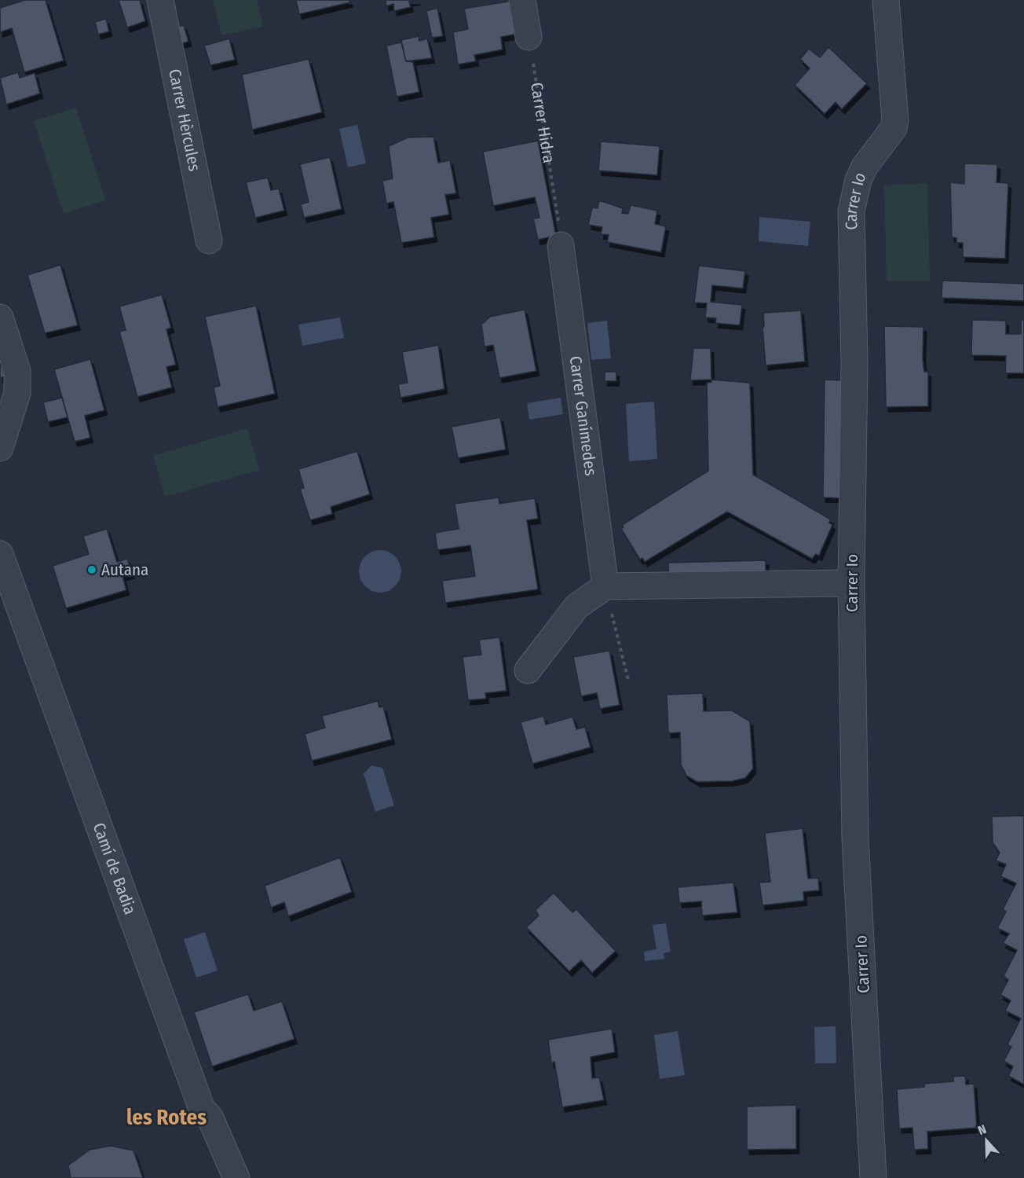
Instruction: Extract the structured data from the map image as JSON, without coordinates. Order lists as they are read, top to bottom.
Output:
{
  "streets": {
    "street": [
      "Carrer Hèrcules",
      "Carrer Io",
      "Carrer Ganímedes",
      "Camí de Badia"
    ],
    "path": ["Carrer Hidra"]
  },
  "crossings": [
    ["Carrer Hidra", "Carrer Ganímedes"]
  ],
  "districts": ["les Rotes"],
  "places": ["Autana"],
  "north": "top"
}
